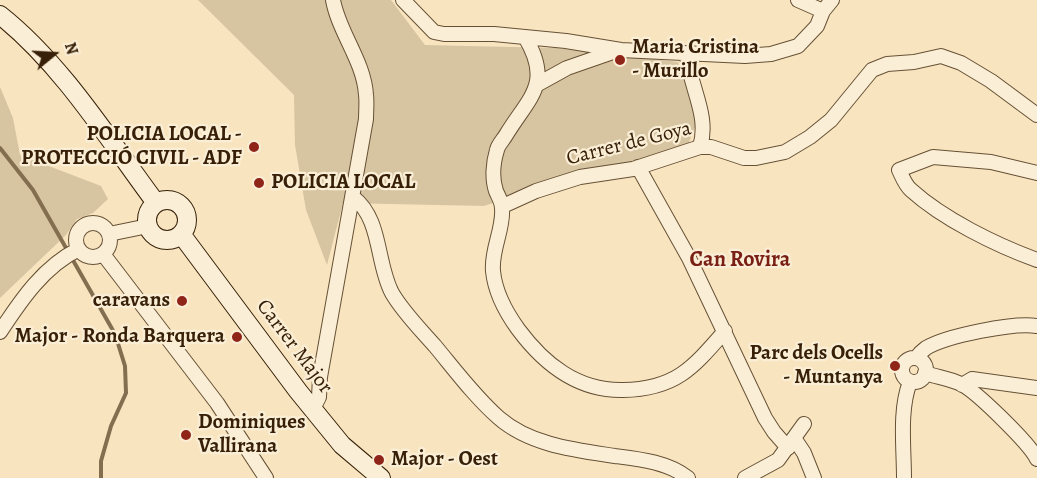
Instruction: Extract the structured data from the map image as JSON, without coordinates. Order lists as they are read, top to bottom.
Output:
{
  "streets": {
    "street": ["Carrer de Goya", "Carrer Major"]
  },
  "districts": ["Can Rovira"],
  "places": [
    "Maria Cristina - Murillo",
    "POLICIA LOCAL - PROTECCIÓ CIVIL - ADF",
    "POLICIA LOCAL",
    "caravans",
    "Major - Ronda Barquera",
    "Parc dels Ocells - Muntanya",
    "Dominiques Vallirana",
    "Major - Oest"
  ],
  "north": "right"
}
